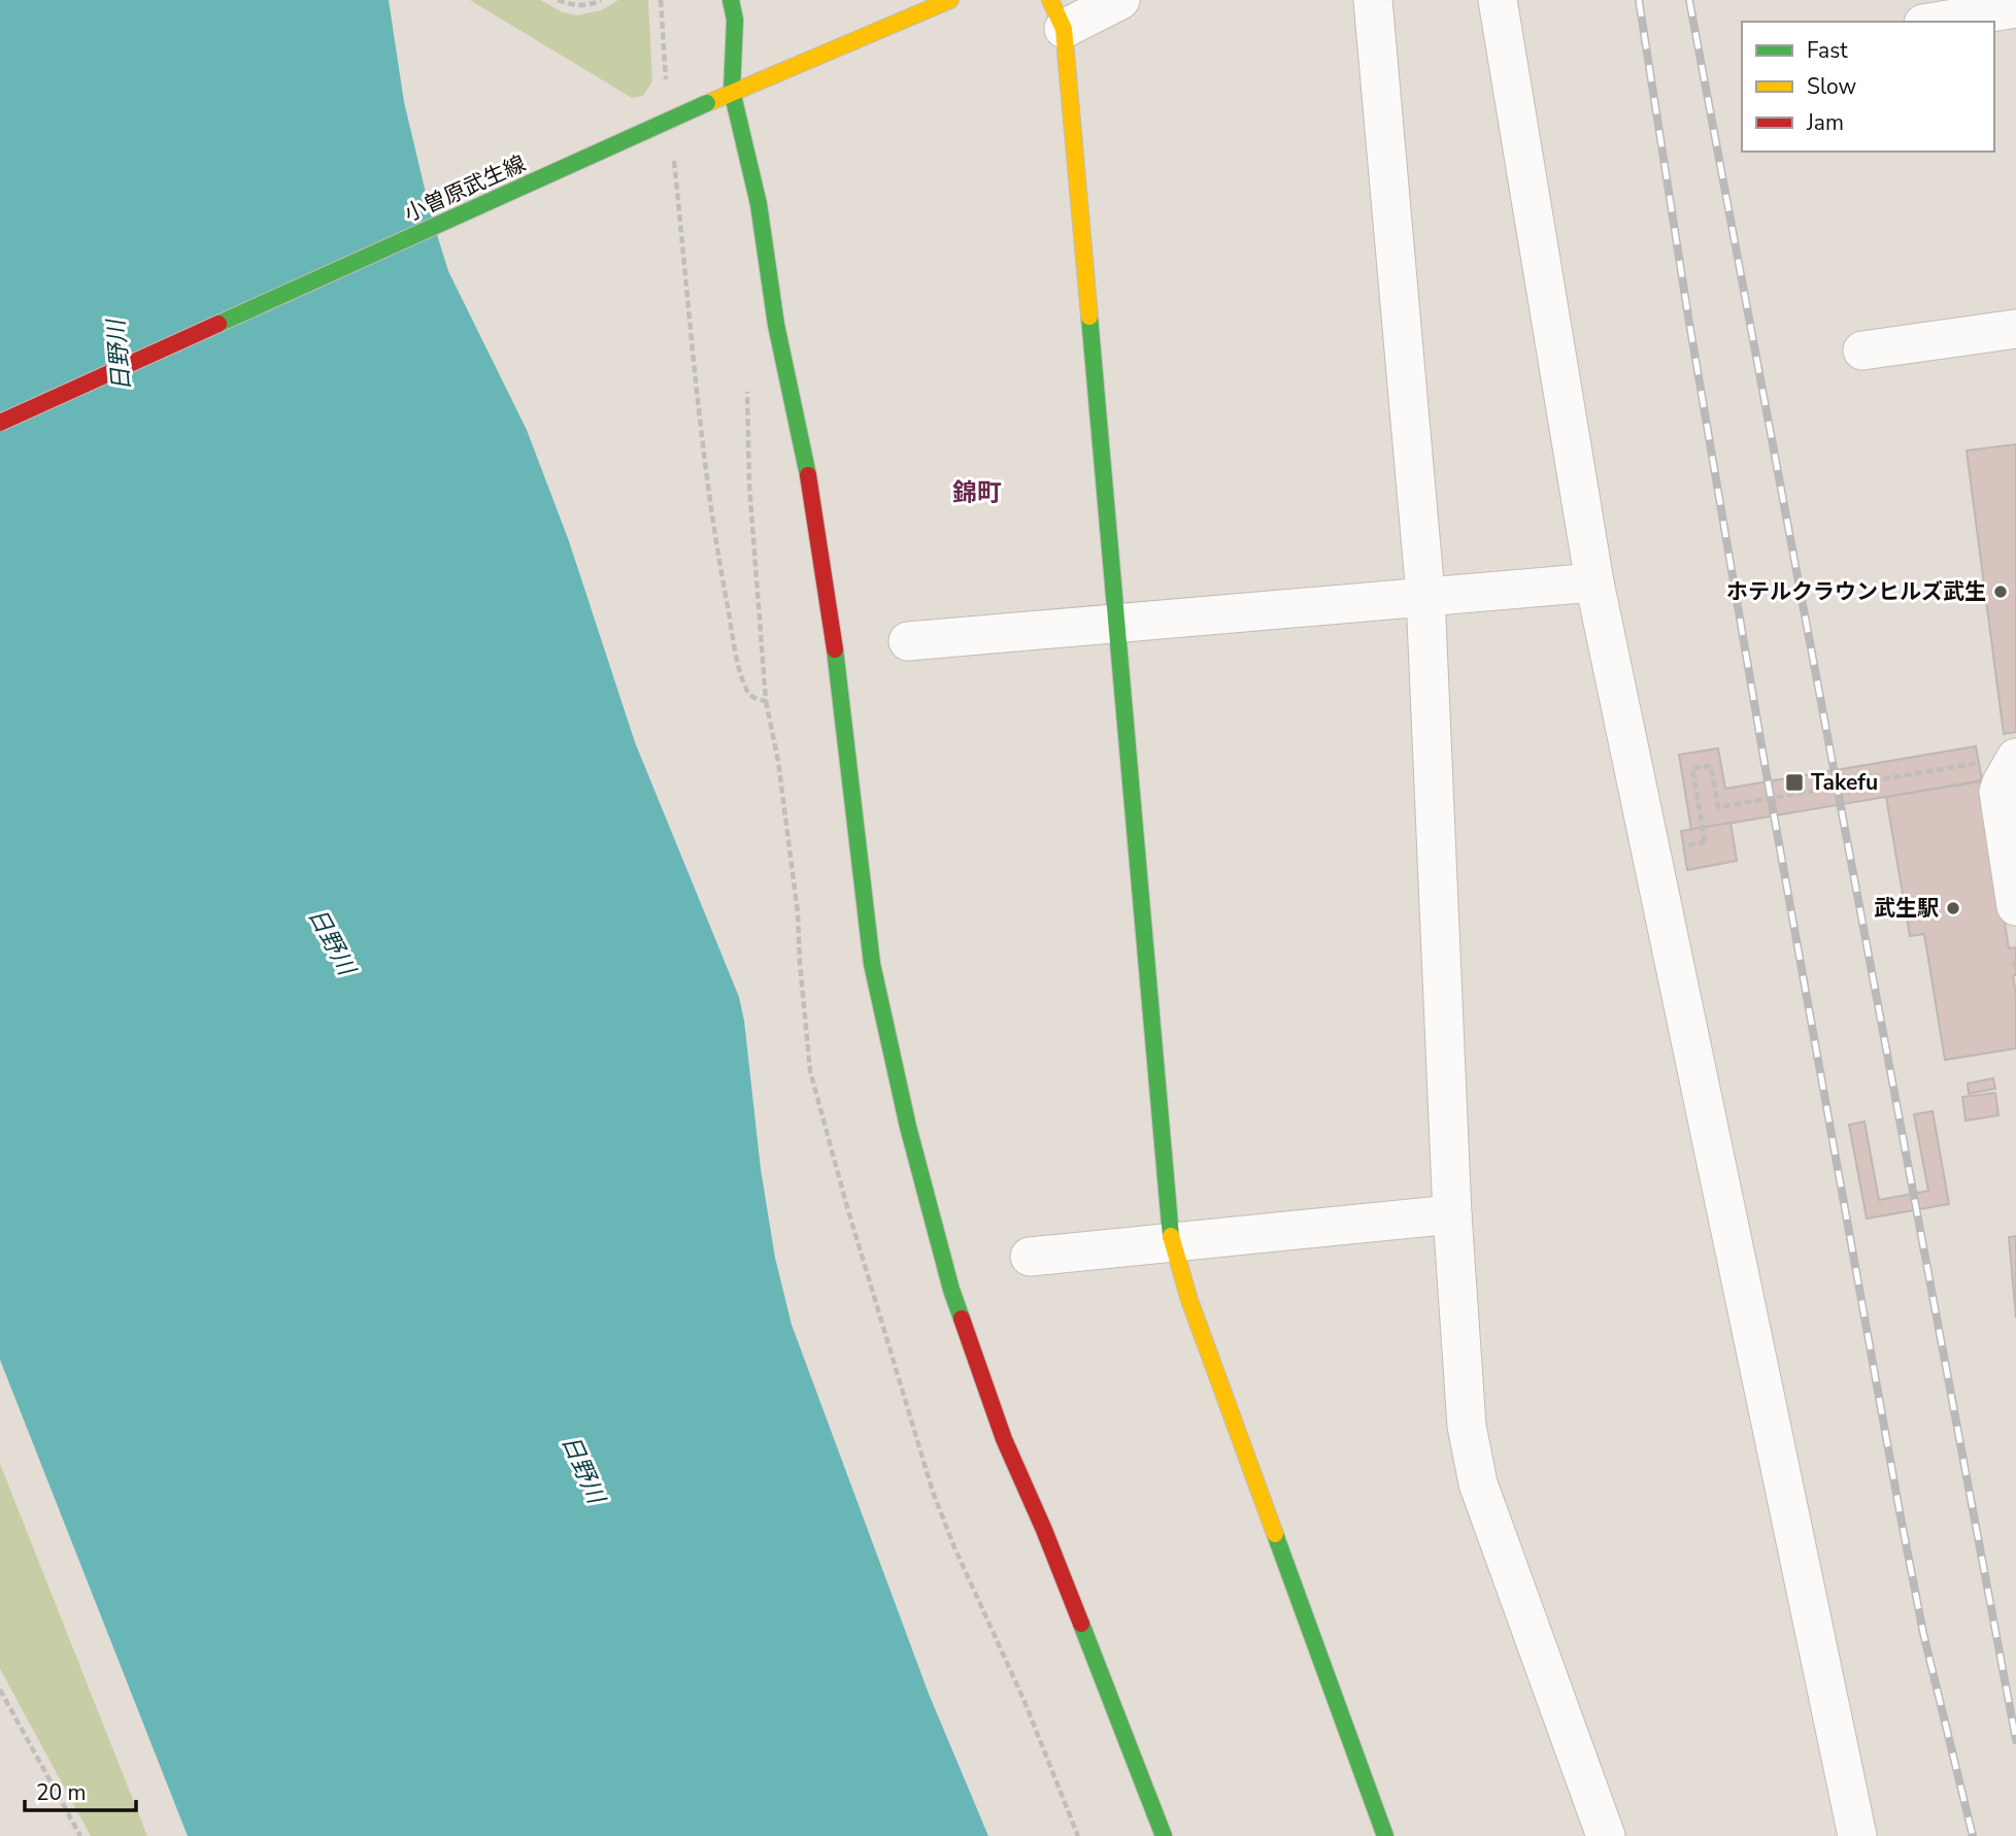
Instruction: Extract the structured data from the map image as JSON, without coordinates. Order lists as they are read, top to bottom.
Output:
{
  "streets": {
    "street": ["小曽原武生線"]
  },
  "districts": ["錦町"],
  "water": ["日野川"],
  "places": {
    "other": ["ホテルクラウンヒルズ武生", "武生駅"],
    "transit": ["Takefu"]
  },
  "legend": ["Fast", "Slow", "Jam"],
  "scale_bar": "20 m"
}
